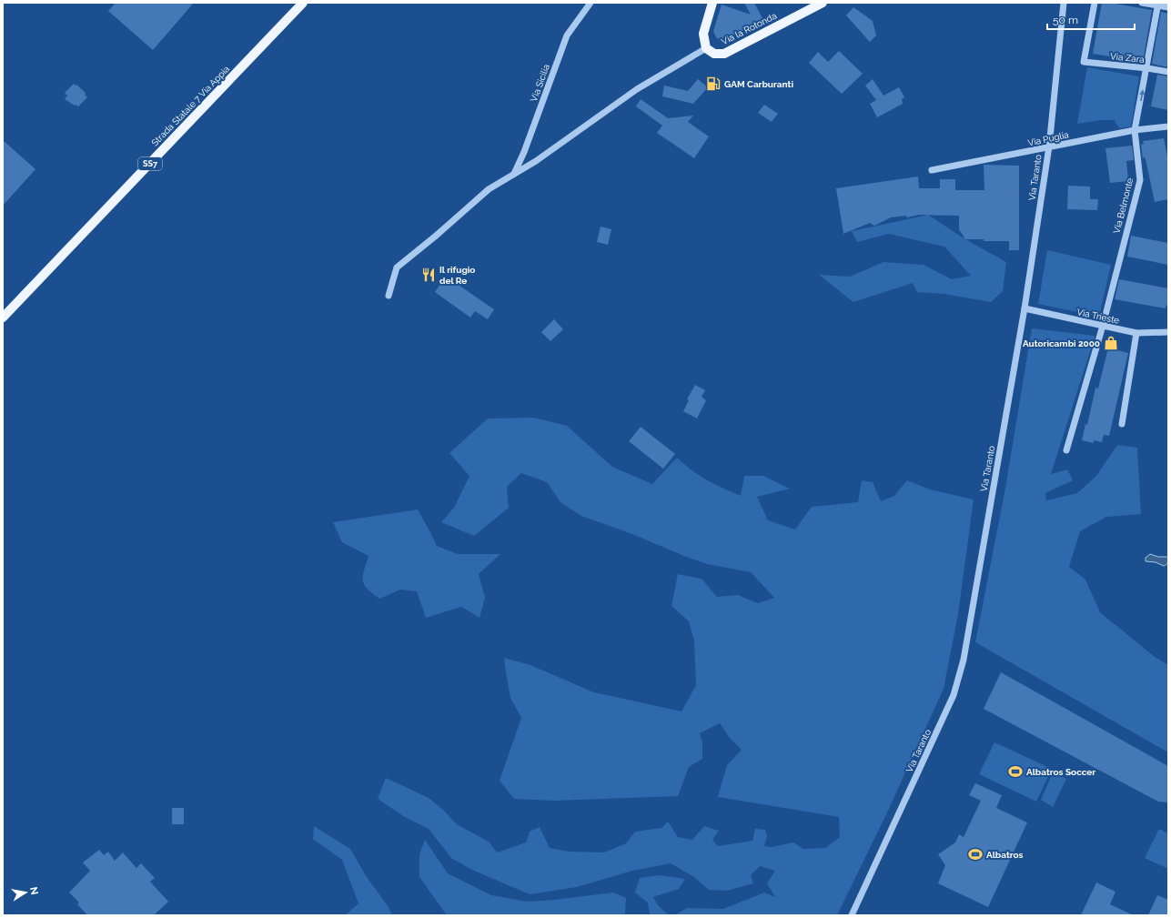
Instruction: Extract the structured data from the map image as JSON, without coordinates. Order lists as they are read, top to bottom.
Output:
{
  "streets": {
    "main road": ["Via la Rotonda", "Strada Statale 7 Via Appia", "SS7"],
    "street": [
      "Via Zara",
      "Via Sicilia",
      "Via Puglia",
      "Via Taranto",
      "Via Belmonte",
      "Via Trieste"
    ]
  },
  "crossings": [
    ["Via Zara", "Via Belmonte"],
    ["Via Puglia", "Via Taranto"],
    ["Via Puglia", "Via Belmonte"],
    ["Via Taranto", "Via Trieste"],
    ["Via Belmonte", "Via Trieste"]
  ],
  "places": {
    "fuel station": ["GAM Carburanti"],
    "restaurant": ["Il rifugio del Re"],
    "shop": ["Autoricambi 2000"],
    "sports": ["Albatros Soccer", "Albatros"]
  },
  "scale_bar": "50 m",
  "north": "right"
}
